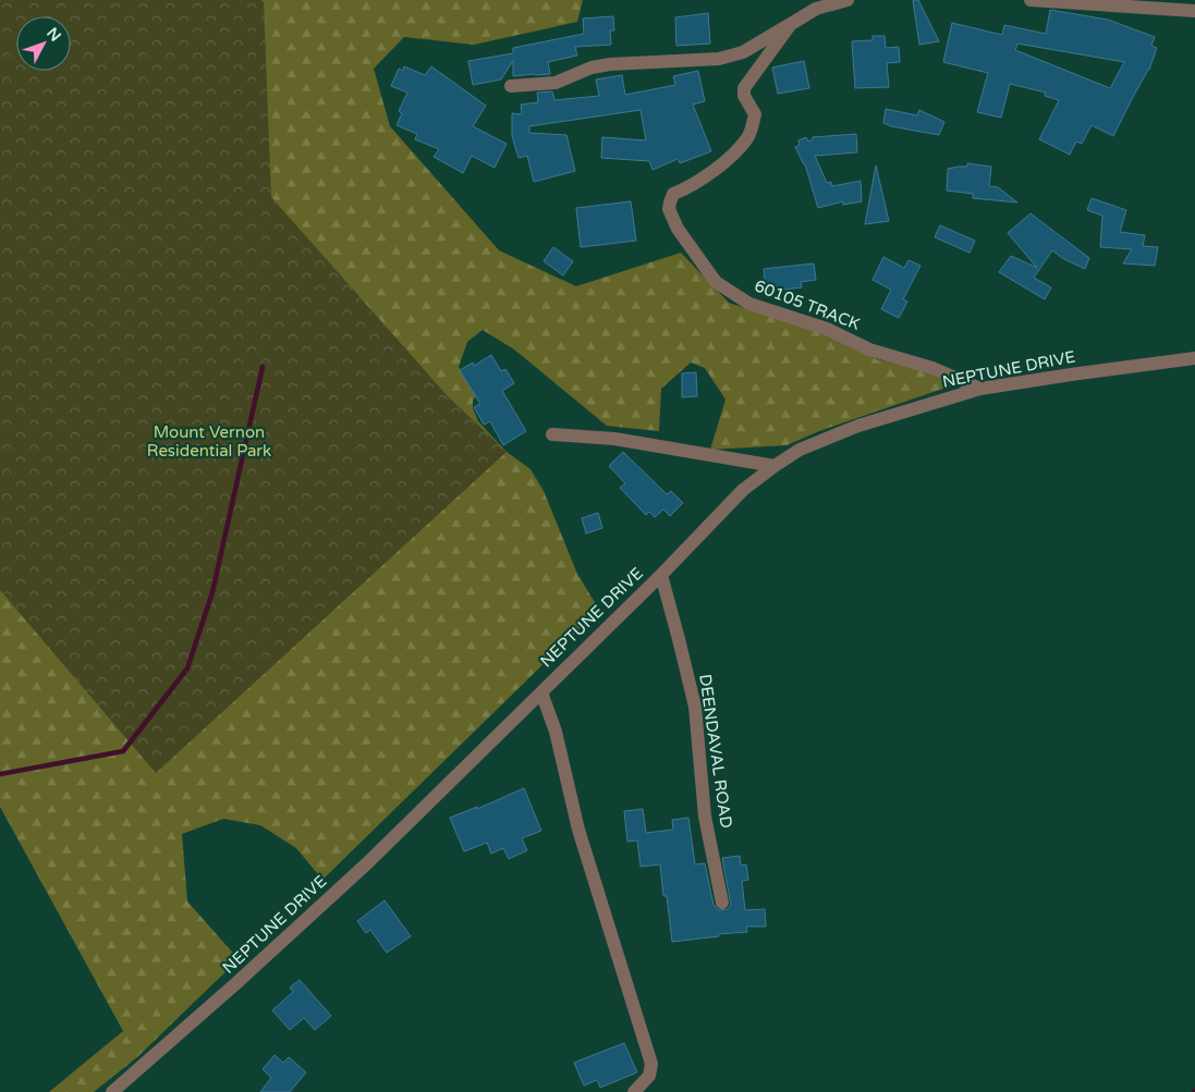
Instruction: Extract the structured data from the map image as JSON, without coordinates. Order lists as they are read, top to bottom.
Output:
{
  "streets": {
    "street": ["60105 TRACK", "NEPTUNE DRIVE", "DEENDAVAL ROAD"]
  },
  "crossings": [
    ["60105 TRACK", "NEPTUNE DRIVE"],
    ["NEPTUNE DRIVE", "DEENDAVAL ROAD"]
  ],
  "parks": ["Mount Vernon Residential Park"],
  "north": "top right"
}
